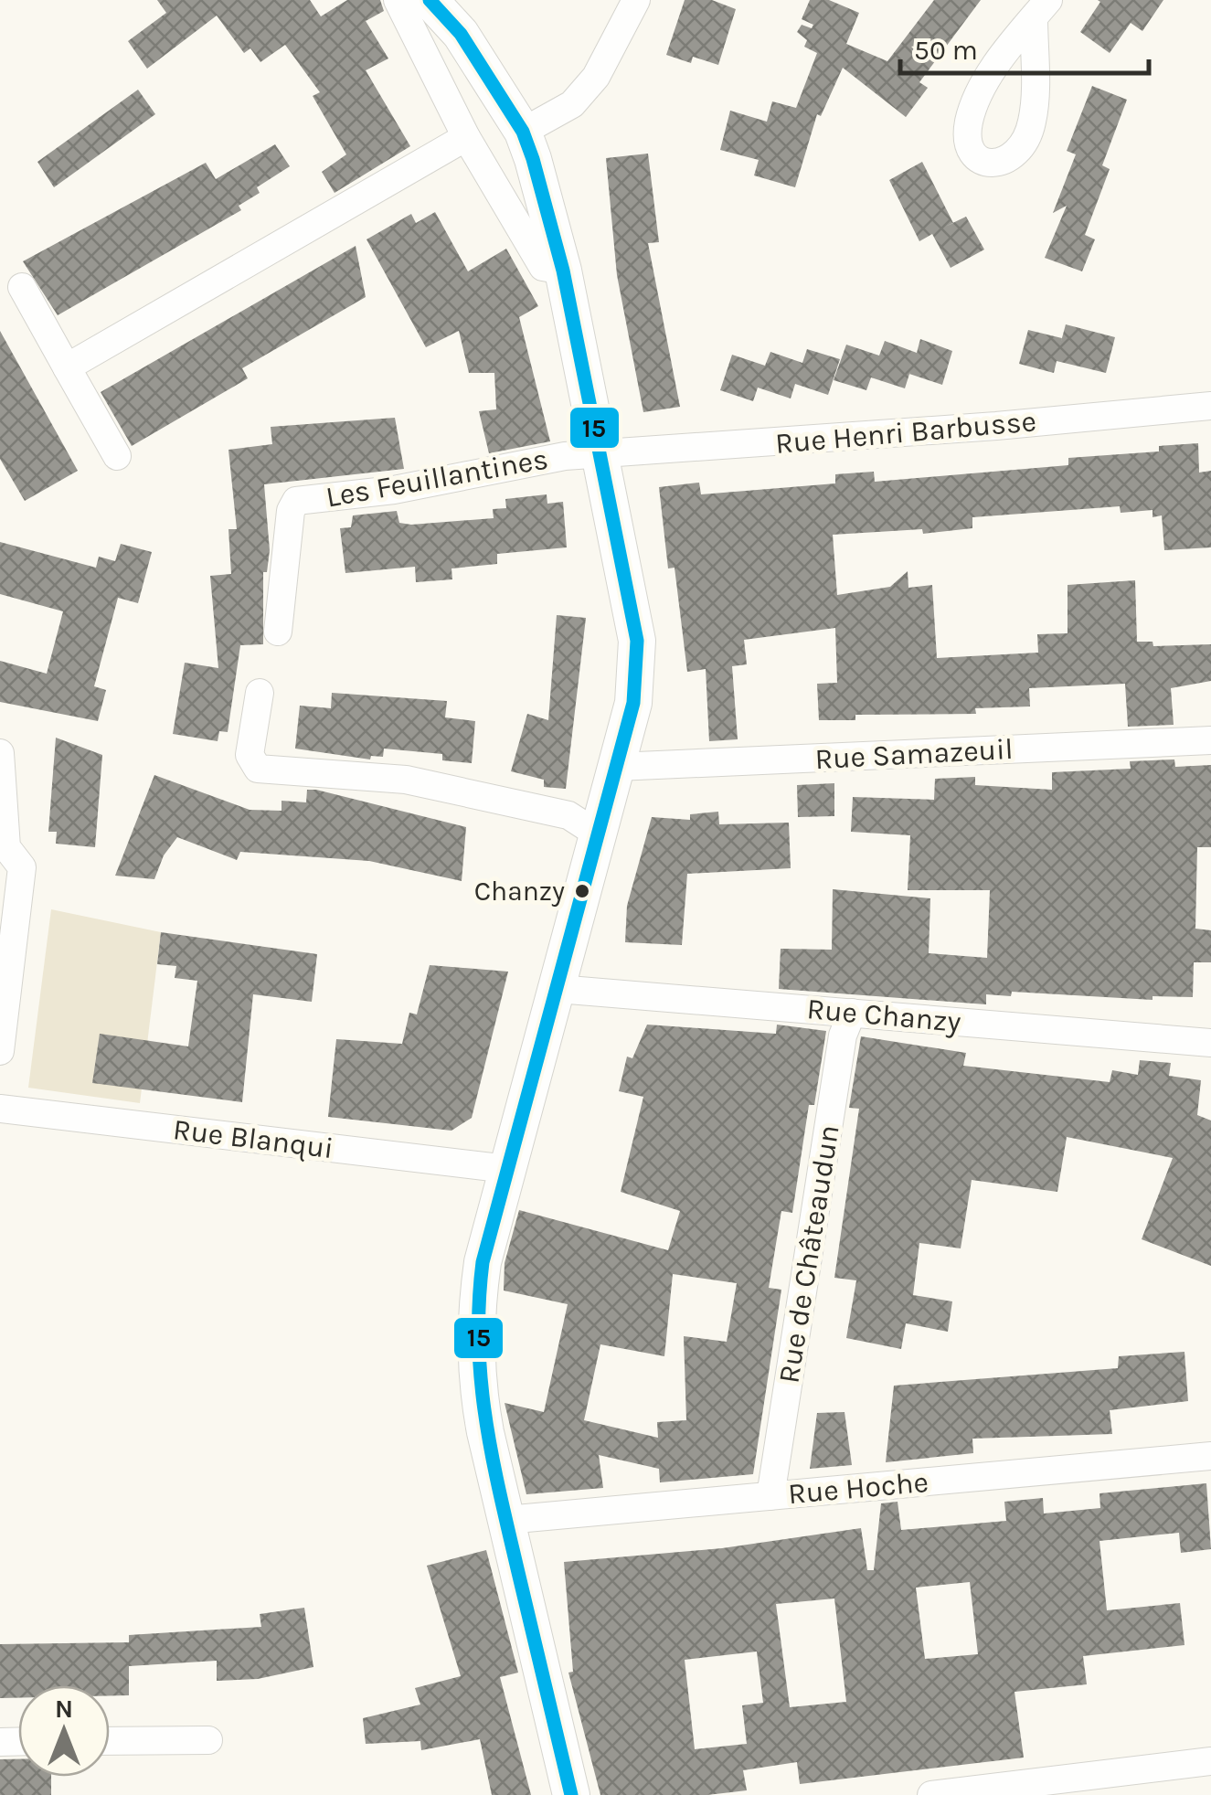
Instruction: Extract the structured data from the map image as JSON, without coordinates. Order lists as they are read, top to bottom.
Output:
{
  "streets": {
    "street": [
      "Rue Henri Barbusse",
      "Les Feuillantines",
      "Rue Samazeuil",
      "Rue Chanzy",
      "Rue Blanqui",
      "Rue de Châteaudun",
      "Rue Hoche"
    ]
  },
  "crossings": [
    ["Rue Henri Barbusse", "Les Feuillantines"],
    ["Rue Chanzy", "Rue de Châteaudun"],
    ["Rue de Châteaudun", "Rue Hoche"]
  ],
  "places": ["Chanzy"],
  "lines": ["transit line 15"],
  "scale_bar": "50 m",
  "north": "top"
}
